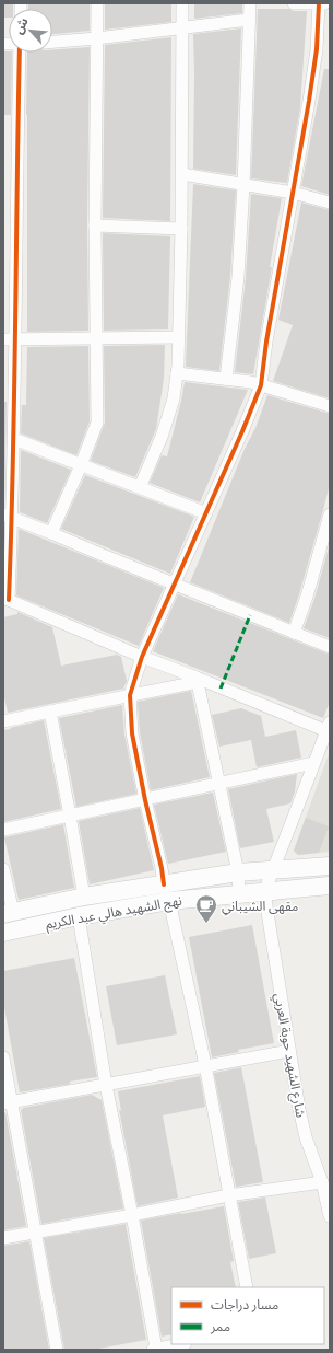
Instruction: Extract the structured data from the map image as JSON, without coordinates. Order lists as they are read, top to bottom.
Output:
{
  "streets": {
    "main road": ["نهج الشهيد هالي عبد الكريم"],
    "street": ["شارع الشهيد حوبة العربي"]
  },
  "crossings": [
    ["نهج الشهيد هالي عبد الكريم", "شارع الشهيد حوبة العربي"]
  ],
  "places": {
    "cafe": ["مقهى الشيباني"]
  },
  "legend": ["مسار دراجات", "ممر"],
  "north": "top left"
}
